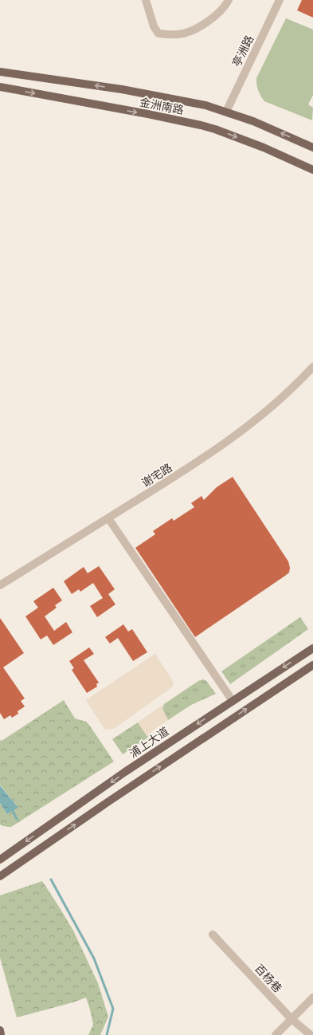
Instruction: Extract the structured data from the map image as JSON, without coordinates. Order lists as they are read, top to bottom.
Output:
{
  "streets": {
    "main road": ["金洲南路", "浦上大道"],
    "street": ["亭洲路", "谢宅路", "百杨巷"]
  },
  "crossings": [
    ["亭洲路", "金洲南路"]
  ]
}
